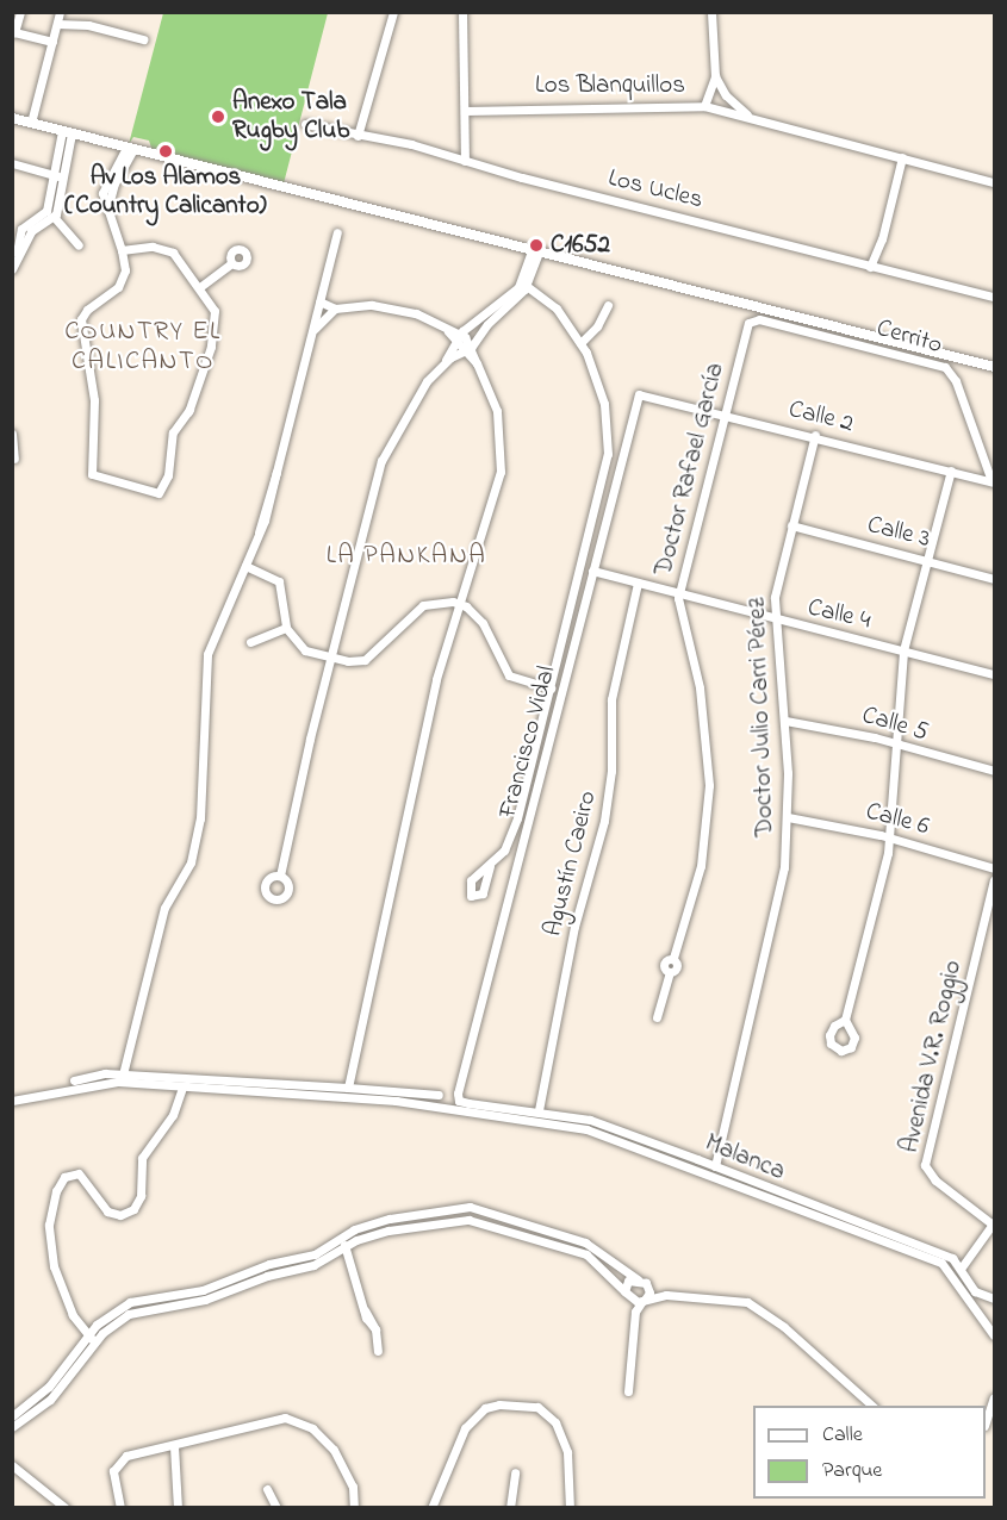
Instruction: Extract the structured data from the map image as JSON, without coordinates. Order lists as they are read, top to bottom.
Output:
{
  "streets": {
    "street": [
      "Los Blanquillos",
      "Los Ucles",
      "Cerrito",
      "Calle 2",
      "Doctor Rafael García",
      "Calle 3",
      "Calle 4",
      "Doctor Julio Carri Pérez",
      "Calle 5",
      "Francisco Vidal",
      "Calle 6",
      "Agustín Caeiro",
      "Avenida V.R. Roggio",
      "Malanca"
    ]
  },
  "crossings": [
    ["Cerrito", "Calle 2"],
    ["Cerrito", "Doctor Rafael García"],
    ["Calle 2", "Doctor Rafael García"],
    ["Calle 2", "Doctor Julio Carri Pérez"],
    ["Calle 2", "Francisco Vidal"],
    ["Doctor Rafael García", "Calle 4"],
    ["Calle 3", "Doctor Julio Carri Pérez"],
    ["Calle 4", "Doctor Julio Carri Pérez"],
    ["Calle 4", "Francisco Vidal"],
    ["Calle 4", "Agustín Caeiro"],
    ["Doctor Julio Carri Pérez", "Calle 5"],
    ["Doctor Julio Carri Pérez", "Calle 6"],
    ["Doctor Julio Carri Pérez", "Malanca"],
    ["Francisco Vidal", "Malanca"],
    ["Agustín Caeiro", "Malanca"]
  ],
  "districts": ["COUNTRY EL CALICANTO", "LA PANKANA"],
  "places": ["Anexo Tala Rugby Club", "Av Los Alamos (Country Calicanto)", "C1652"],
  "legend": ["Calle", "Parque"]
}
